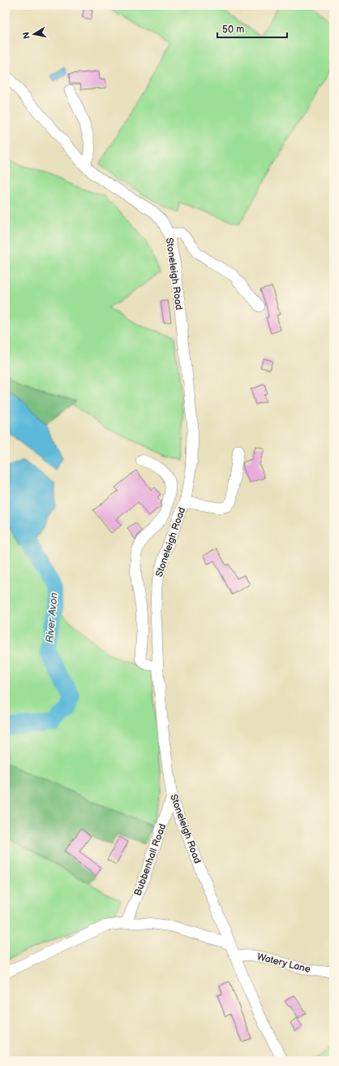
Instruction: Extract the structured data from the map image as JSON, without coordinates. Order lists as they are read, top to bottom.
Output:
{
  "streets": {
    "street": ["Stoneleigh Road", "Bubbenhall Road", "Watery Lane"]
  },
  "crossings": [
    ["Stoneleigh Road", "Bubbenhall Road"],
    ["Stoneleigh Road", "Watery Lane"]
  ],
  "water": ["River Avon"],
  "scale_bar": "50 m",
  "north": "left"
}
